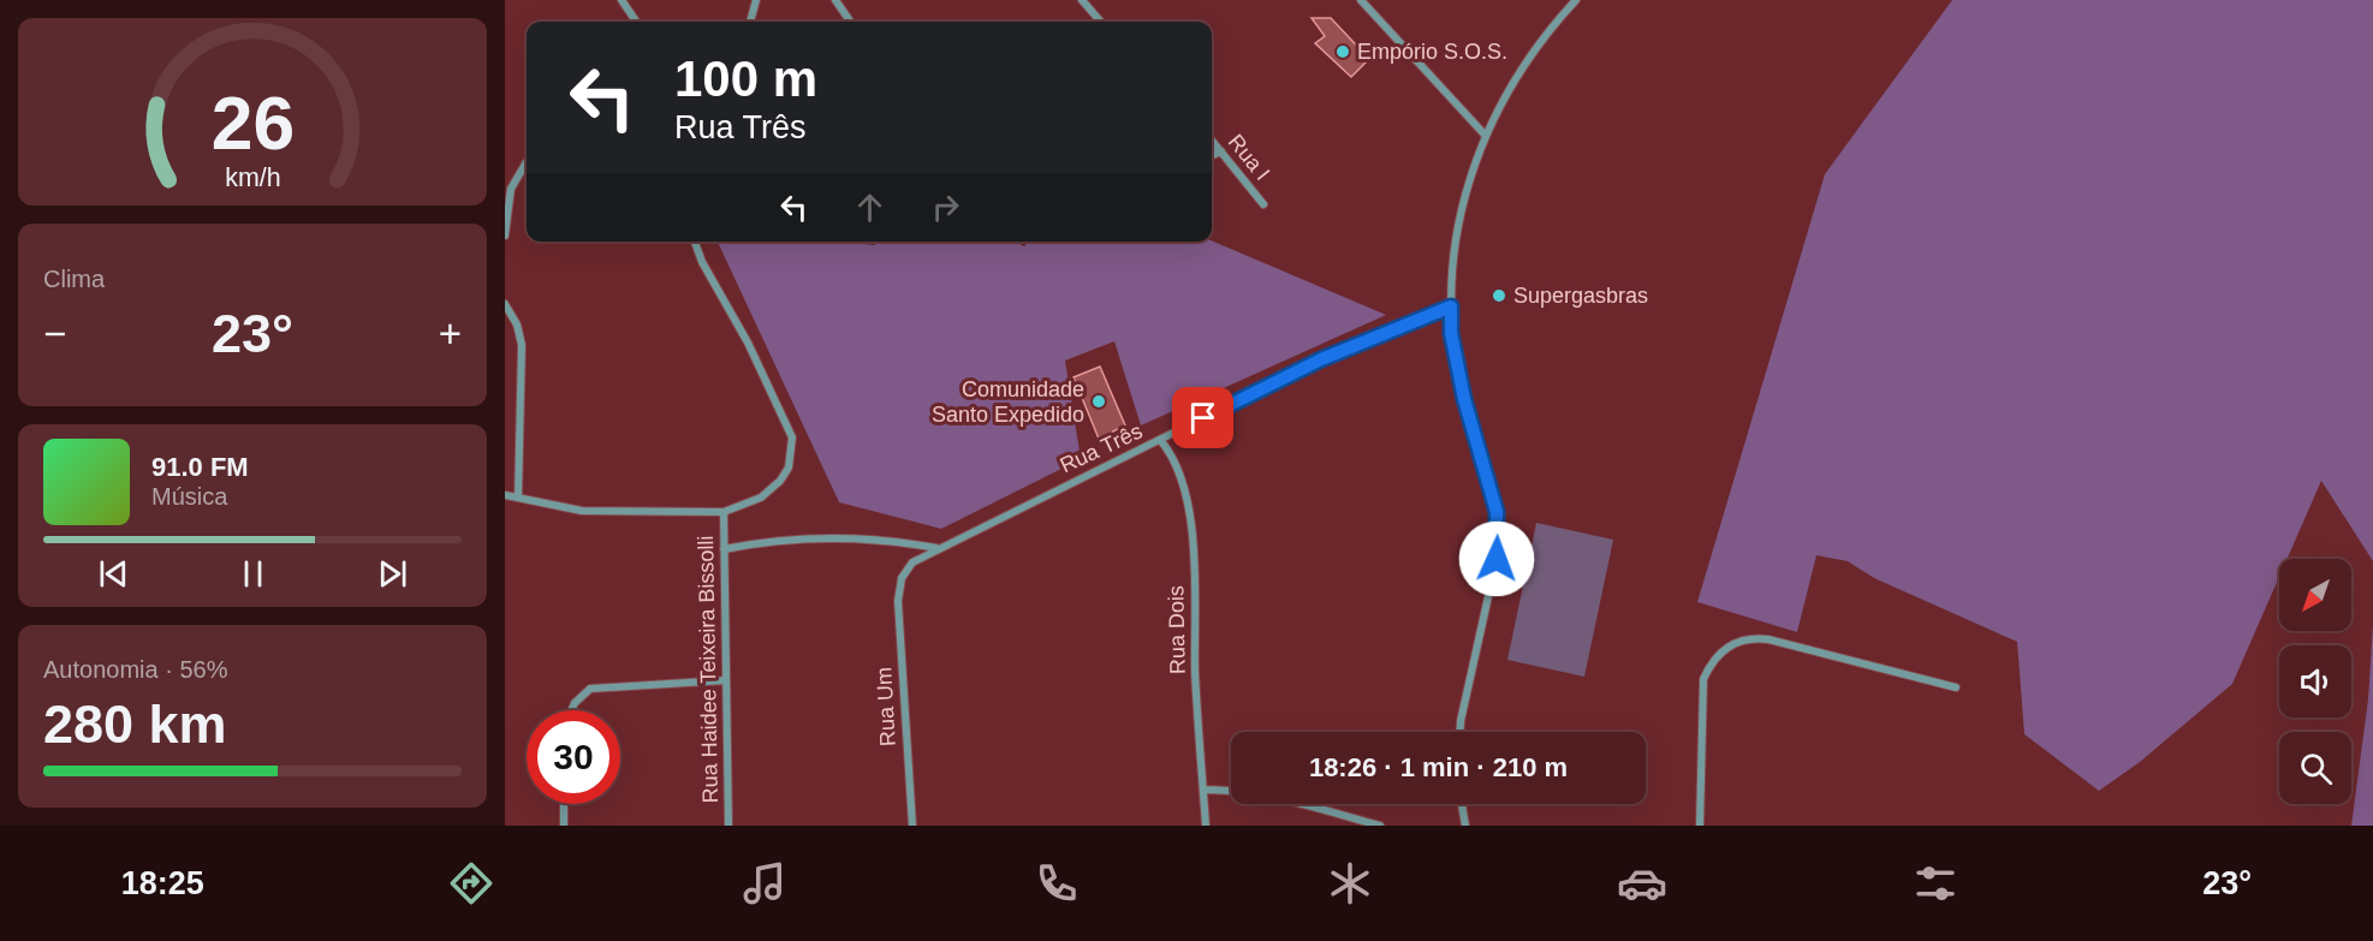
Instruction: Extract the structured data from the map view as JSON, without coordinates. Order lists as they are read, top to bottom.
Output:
{
  "streets": {
    "street": [
      "Rua I",
      "Rua Três",
      "Rua Dois",
      "Rua Haidee Teixeira Bissolli",
      "Rua Um"
    ]
  },
  "crossings": [
    ["Rua Três", "Rua Dois"],
    ["Rua Três", "Rua Um"]
  ],
  "places": ["Empório S.O.S.", "Supergasbras", "Comunidade Santo Expedido"],
  "north": "bottom left",
  "page": {
    "turn": ["100 m", "Rua Três"],
    "tile": [
      "Clima",
      ["Autonomia · 56%", "280 km"]
    ],
    "heat": ["−", "23°", "+"],
    "song": ["91.0 FM", "Música"],
    "limit": "30",
    "trip": "18:26 · 1 min · 210 m",
    "tabs": ["18:25", "23°"],
    "gauge": ["26", "km/h"]
  }
}
